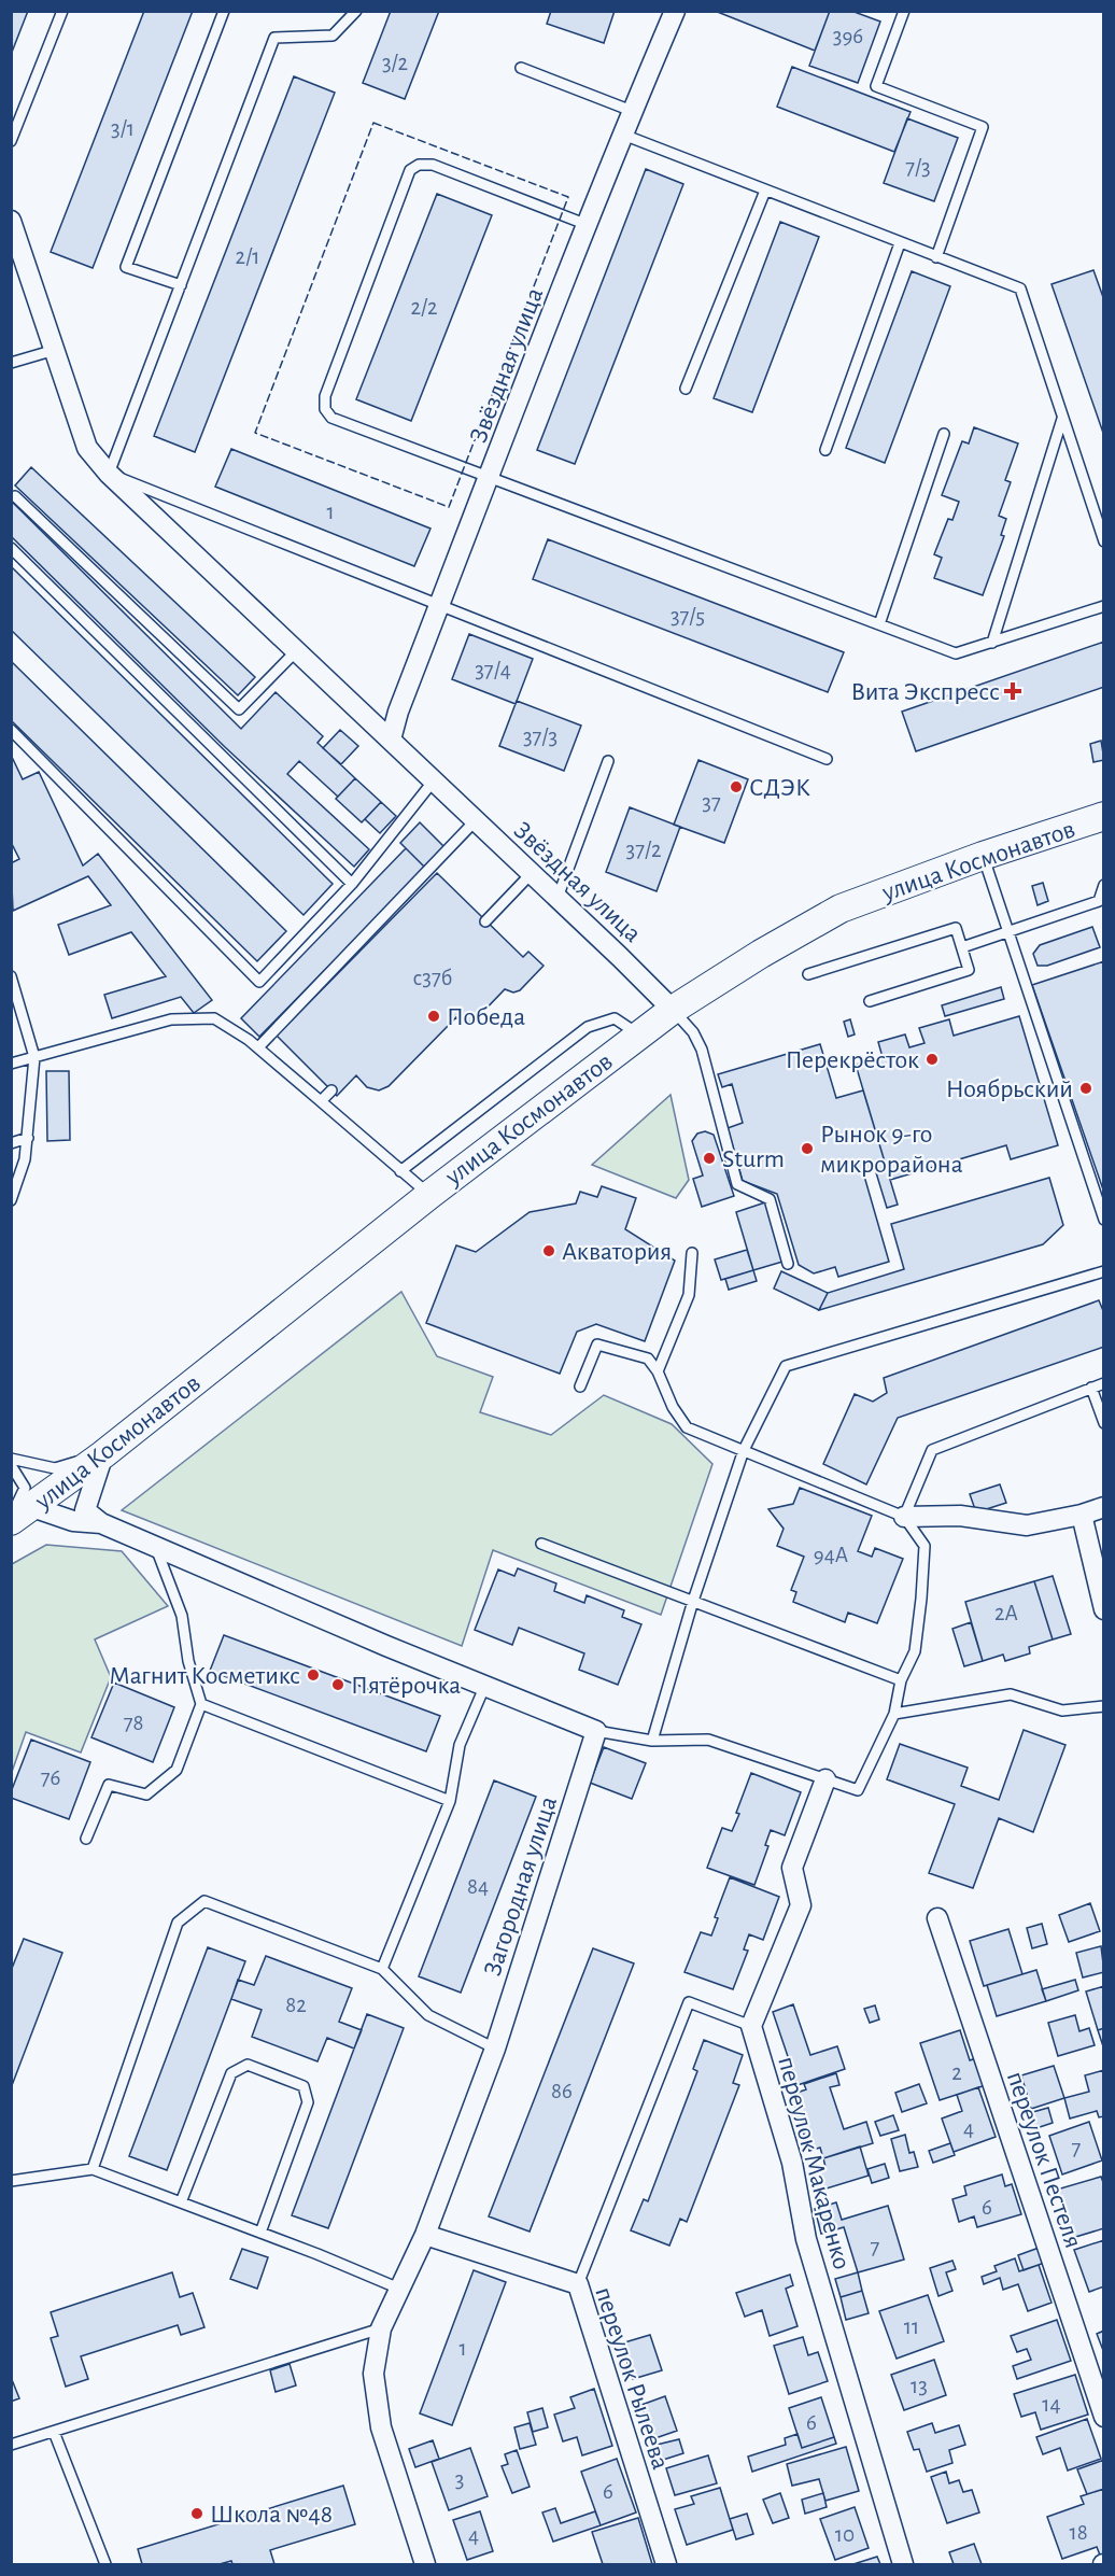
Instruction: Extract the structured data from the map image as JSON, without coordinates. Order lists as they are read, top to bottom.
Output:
{
  "streets": {
    "main road": ["улица Космонавтов"],
    "street": [
      "Звёздная улица",
      "Загородная улица",
      "переулок Пестеля",
      "переулок Макаренко",
      "переулок Рылеева"
    ]
  },
  "crossings": [
    ["Звёздная улица", "улица Космонавтов"],
    ["Загородная улица", "переулок Рылеева"]
  ],
  "places": {
    "health": ["Вита Экспресс"],
    "other": [
      "СДЭК",
      "Победа",
      "Перекрёсток",
      "Ноябрьский",
      "Рынок 9-го микрорайона",
      "Sturm",
      "Акватория",
      "Магнит Косметикс",
      "Пятёрочка",
      "Школа №48"
    ]
  },
  "house_numbers": [
    "396",
    "3/2",
    "3/1",
    "7/3",
    "2/1",
    "2/2",
    "1",
    "37/5",
    "37/4",
    "37/3",
    "37",
    "37/2",
    "с37б",
    "94А",
    "2А",
    "78",
    "76",
    "84",
    "82",
    "2",
    "86",
    "4",
    "7",
    "6",
    "7",
    "11",
    "1",
    "13",
    "14",
    "6",
    "3",
    "6",
    "18",
    "10",
    "4"
  ]
}
